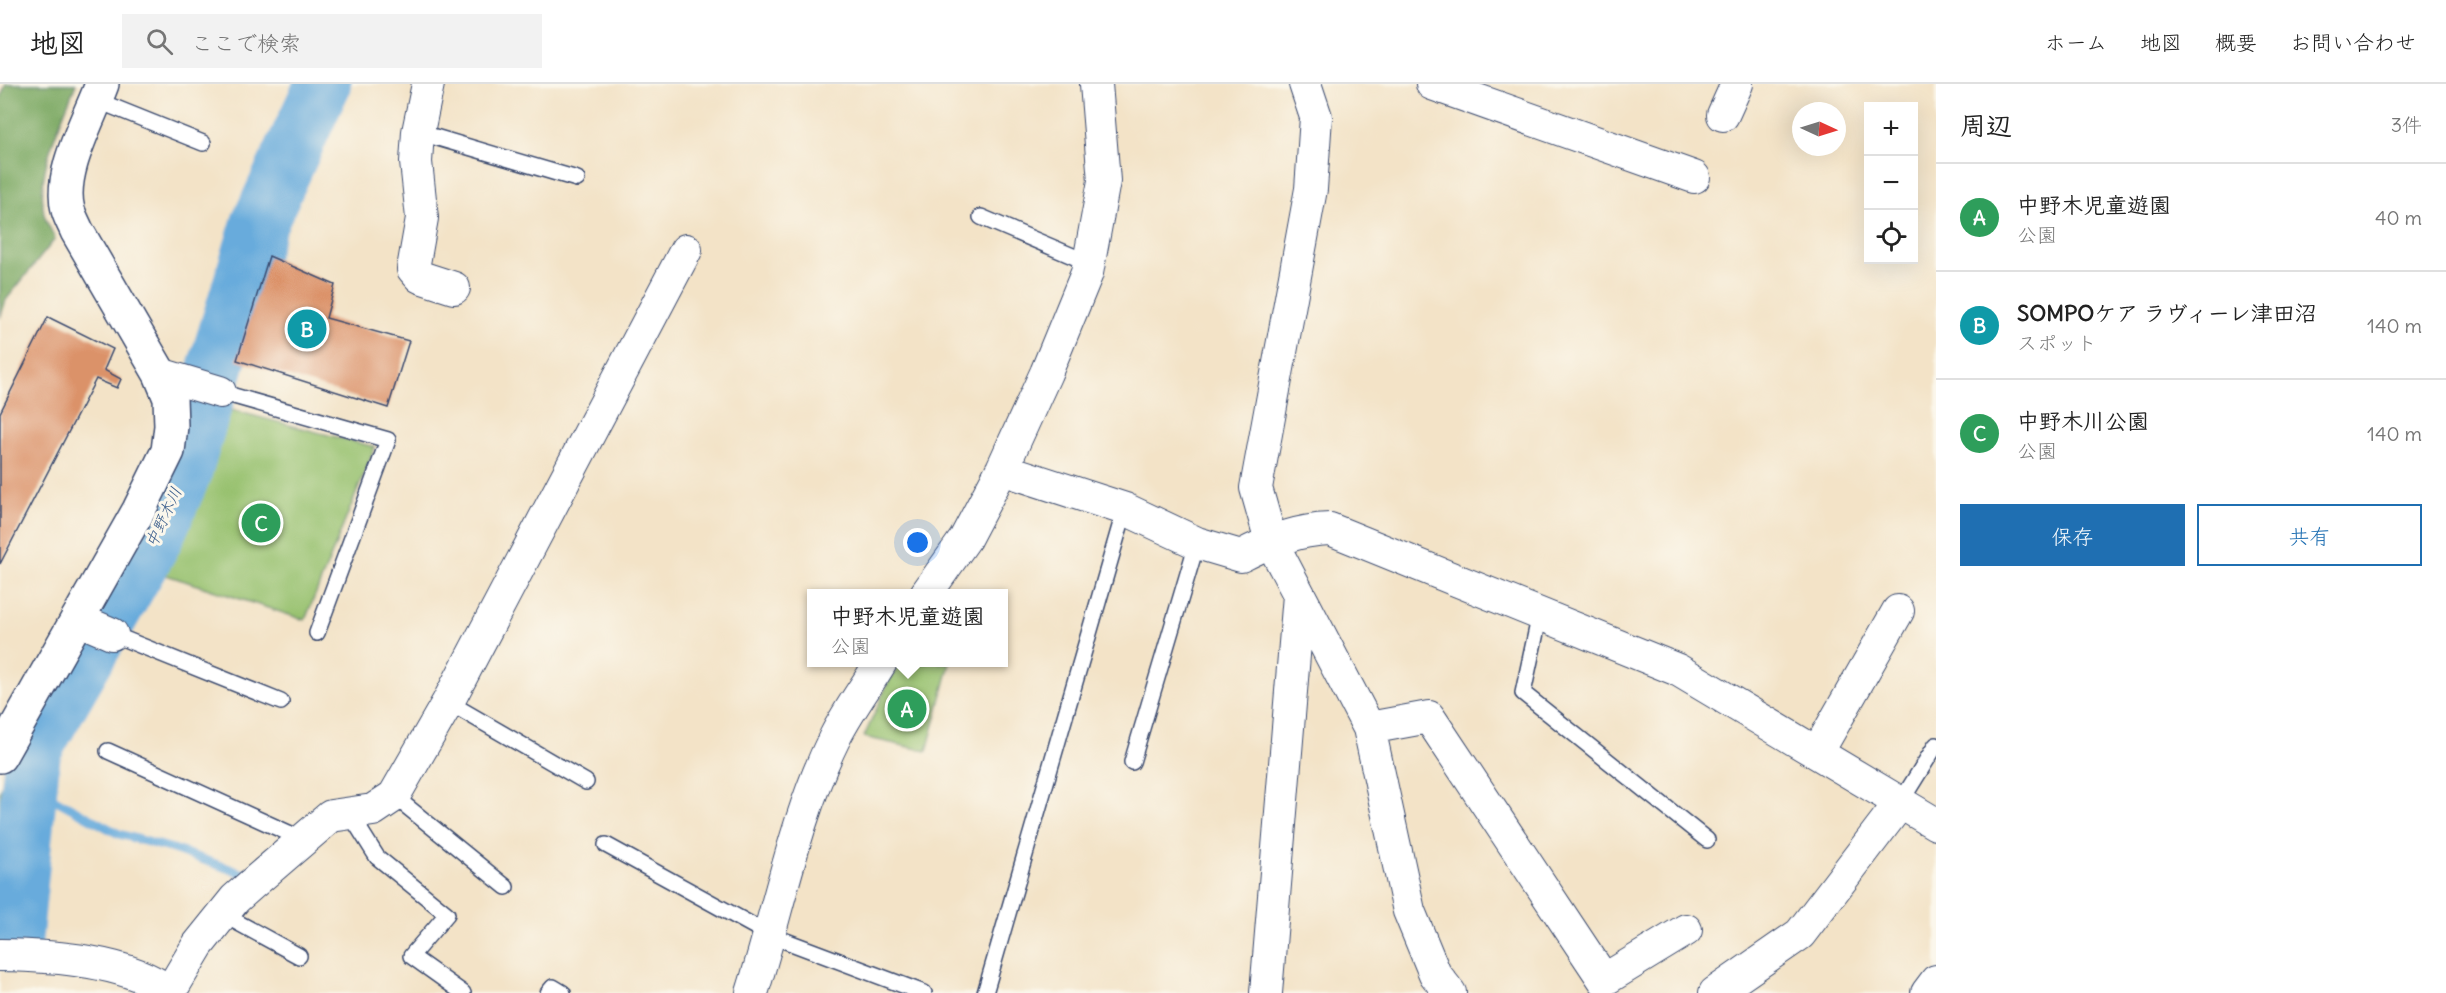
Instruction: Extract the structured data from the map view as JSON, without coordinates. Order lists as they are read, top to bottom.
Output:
{
  "water": ["中野木川"],
  "north": "right",
  "page": {
    "header": "地図",
    "search": "ここで検索",
    "nav": [
      "ホーム",
      "地図",
      "概要",
      "お問い合わせ"
    ],
    "heading": ["周辺", "3件"],
    "map_buttons": ["+", "−"],
    "list": [
      {
        "mark": "A",
        "name": "中野木児童遊園",
        "note": "公園",
        "value": "40 m"
      },
      {
        "mark": "B",
        "name": "SOMPOケア ラヴィーレ津田沼",
        "note": "スポット",
        "value": "140 m"
      },
      {
        "mark": "C",
        "name": "中野木川公園",
        "note": "公園",
        "value": "140 m"
      }
    ],
    "pins": ["B", "C", "A"],
    "buttons": ["保存", "共有"],
    "popup": ["中野木児童遊園", "公園"]
  }
}
